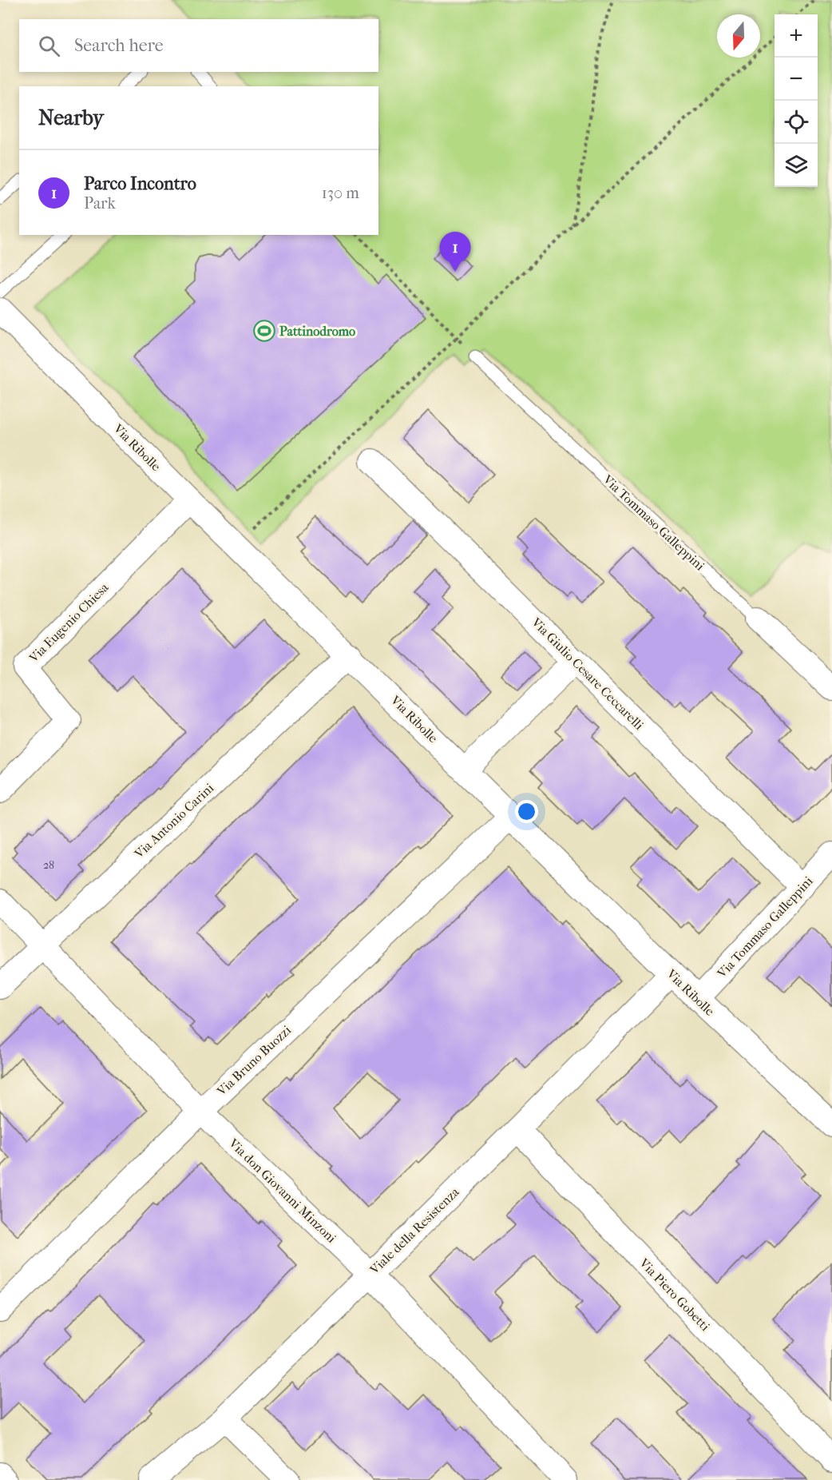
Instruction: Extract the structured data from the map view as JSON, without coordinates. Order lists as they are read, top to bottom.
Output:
{
  "streets": {
    "street": [
      "Via Ribolle",
      "Via Tommaso Galleppini",
      "Via Eugenio Chiesa",
      "Via Giulio Cesare Ceccarelli",
      "Via Antonio Carini",
      "Via Bruno Buozzi",
      "Via don Giovanni Minzoni",
      "Viale della Resistenza",
      "Via Piero Gobetti"
    ]
  },
  "crossings": [
    ["Via Ribolle", "Via Tommaso Galleppini"],
    ["Via Ribolle", "Via Eugenio Chiesa"],
    ["Via Ribolle", "Via Antonio Carini"],
    ["Via Ribolle", "Via Bruno Buozzi"],
    ["Via Ribolle", "Viale della Resistenza"],
    ["Via Tommaso Galleppini", "Via Giulio Cesare Ceccarelli"],
    ["Via Antonio Carini", "Via don Giovanni Minzoni"],
    ["Via Bruno Buozzi", "Via don Giovanni Minzoni"],
    ["Via don Giovanni Minzoni", "Viale della Resistenza"],
    ["Viale della Resistenza", "Via Piero Gobetti"]
  ],
  "places": {
    "sports": ["Pattinodromo"]
  },
  "house_numbers": ["28"],
  "north": "bottom",
  "page": {
    "map_buttons": ["+", "−"],
    "search": "Search here",
    "heading": "Nearby",
    "list": [
      {
        "mark": "1",
        "name": "Parco Incontro",
        "note": "Park",
        "value": "130 m"
      }
    ],
    "pins": "1"
  }
}
